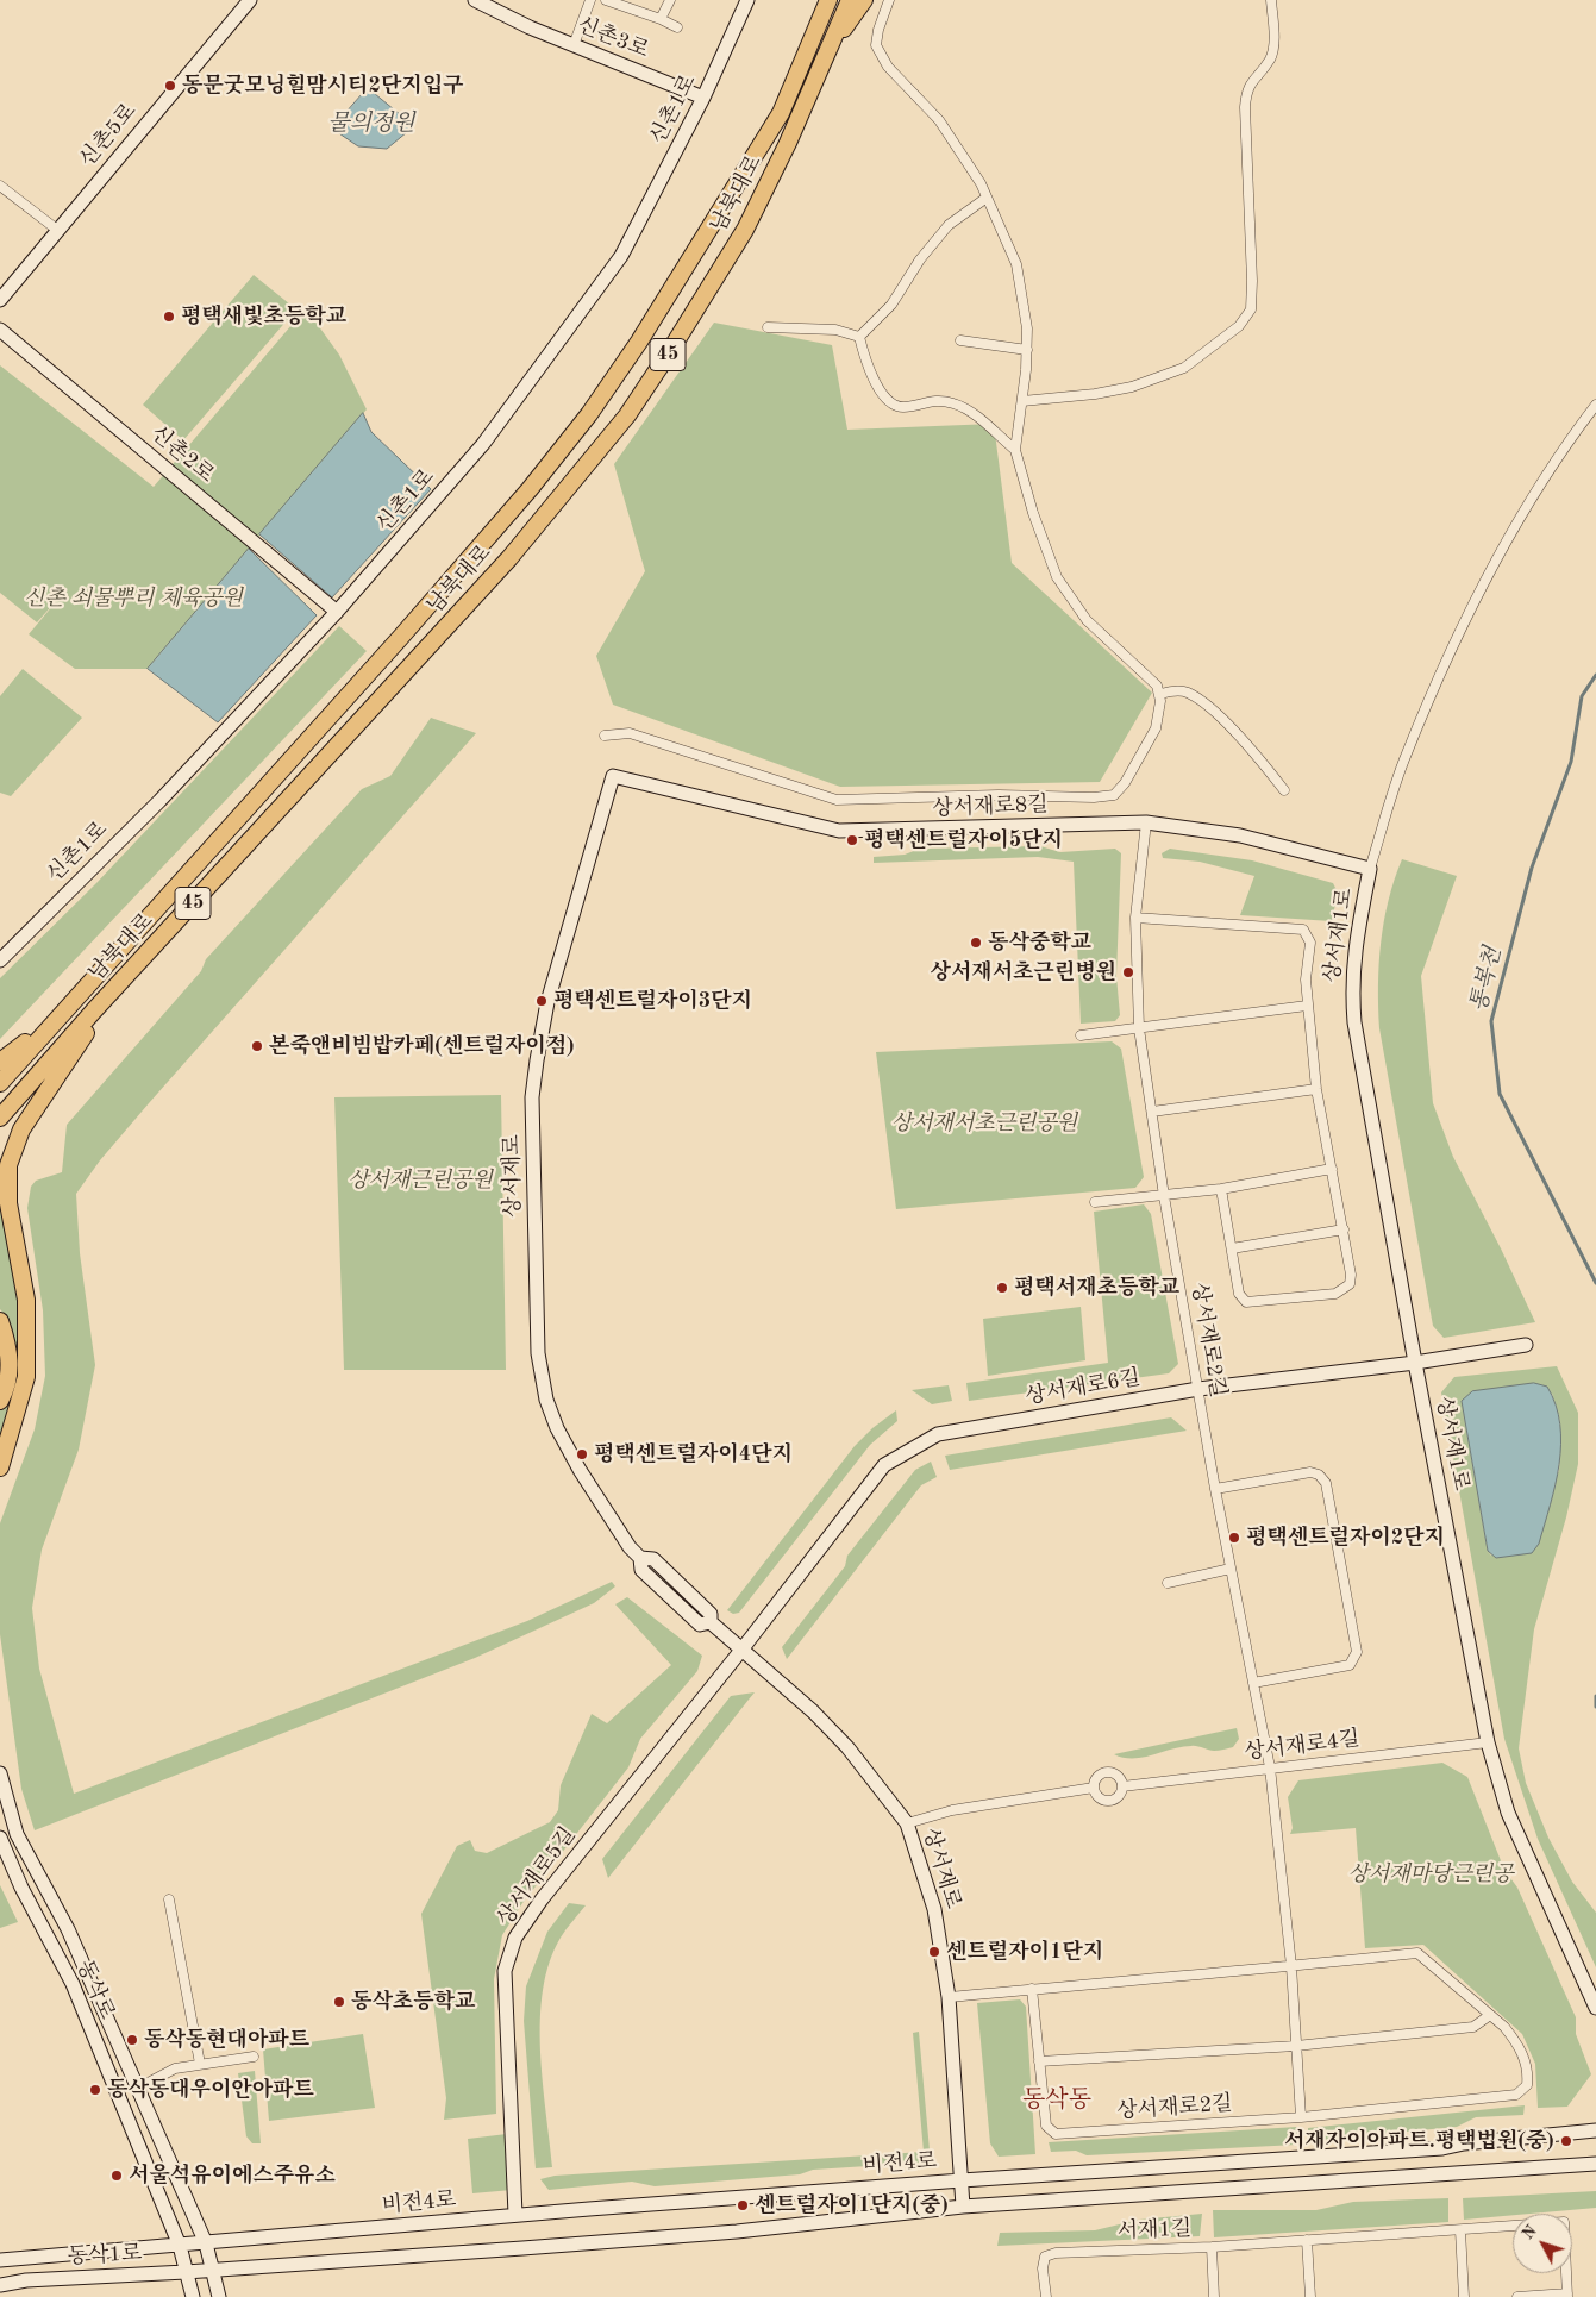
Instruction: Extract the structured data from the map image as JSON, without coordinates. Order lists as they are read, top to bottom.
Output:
{
  "streets": {
    "highway": ["남북대로", "45"],
    "street": [
      "신촌3로",
      "신촌1로",
      "신촌5로",
      "신촌2로",
      "상서재로8길",
      "상서재1로",
      "상서재로",
      "상서재로2길",
      "상서재로6길",
      "상서재로4길",
      "상서재로5길",
      "동삭로",
      "비전4로",
      "서재1길",
      "동삭1로"
    ]
  },
  "crossings": [
    ["신촌3로", "신촌1로"],
    ["신촌1로", "신촌2로"],
    ["상서재로8길", "상서재1로"],
    ["상서재로8길", "상서재로"],
    ["상서재로8길", "상서재로2길"],
    ["상서재1로", "상서재로6길"],
    ["상서재1로", "상서재로4길"],
    ["상서재로", "상서재로6길"],
    ["상서재로", "상서재로5길"],
    ["상서재로", "비전4로"],
    ["상서재로2길", "상서재로6길"],
    ["상서재로2길", "상서재로4길"],
    ["상서재로6길", "상서재로5길"],
    ["상서재로5길", "비전4로"],
    ["동삭로", "비전4로"],
    ["동삭로", "동삭1로"],
    ["비전4로", "동삭1로"]
  ],
  "districts": ["동삭동"],
  "water": ["물의정원", "통복천"],
  "parks": [
    "신촌 쇠물뿌리 체육공원",
    "상서재서초근린공원",
    "상서재근린공원",
    "상서재마당근린공"
  ],
  "places": [
    "동문굿모닝힐맘시티2단지입구",
    "평택새빛초등학교",
    "평택센트럴자이5단지",
    "동삭중학교",
    "상서재서초근린병원",
    "평택센트럴자이3단지",
    "본죽앤비빔밥카페(센트럴자이점)",
    "평택서재초등학교",
    "평택센트럴자이4단지",
    "평택센트럴자이2단지",
    "센트럴자이1단지",
    "동삭초등학교",
    "동삭동현대아파트",
    "동삭동대우이안아파트",
    "서재자이아파트.평택법원(중)",
    "서울석유이에스주유소",
    "센트럴자이1단지(중)"
  ],
  "north": "top left"
}
